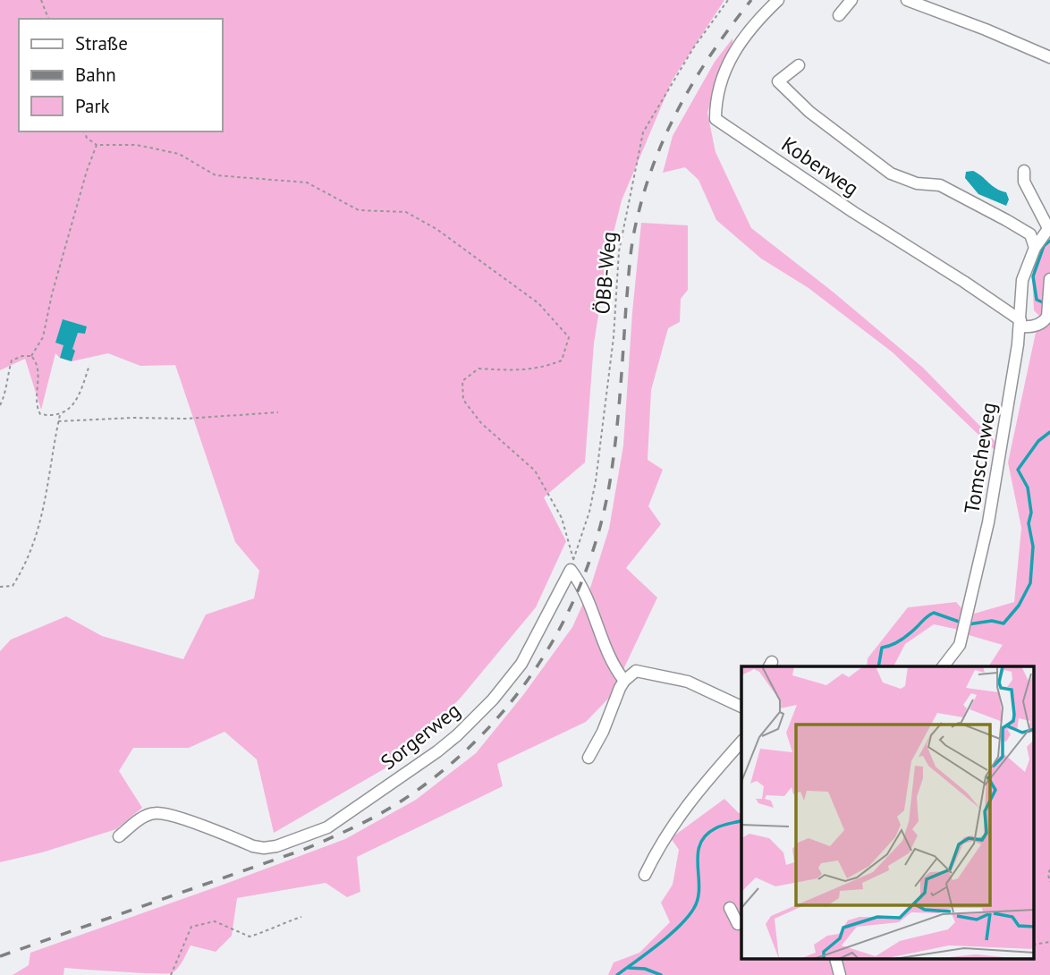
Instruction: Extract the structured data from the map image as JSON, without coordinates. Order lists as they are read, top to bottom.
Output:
{
  "streets": {
    "street": ["Koberweg", "Tomscheweg", "Sorgerweg"],
    "path": ["ÖBB-Weg"]
  },
  "crossings": [
    ["Koberweg", "Tomscheweg"]
  ],
  "legend": ["Straße", "Bahn", "Park"]
}
